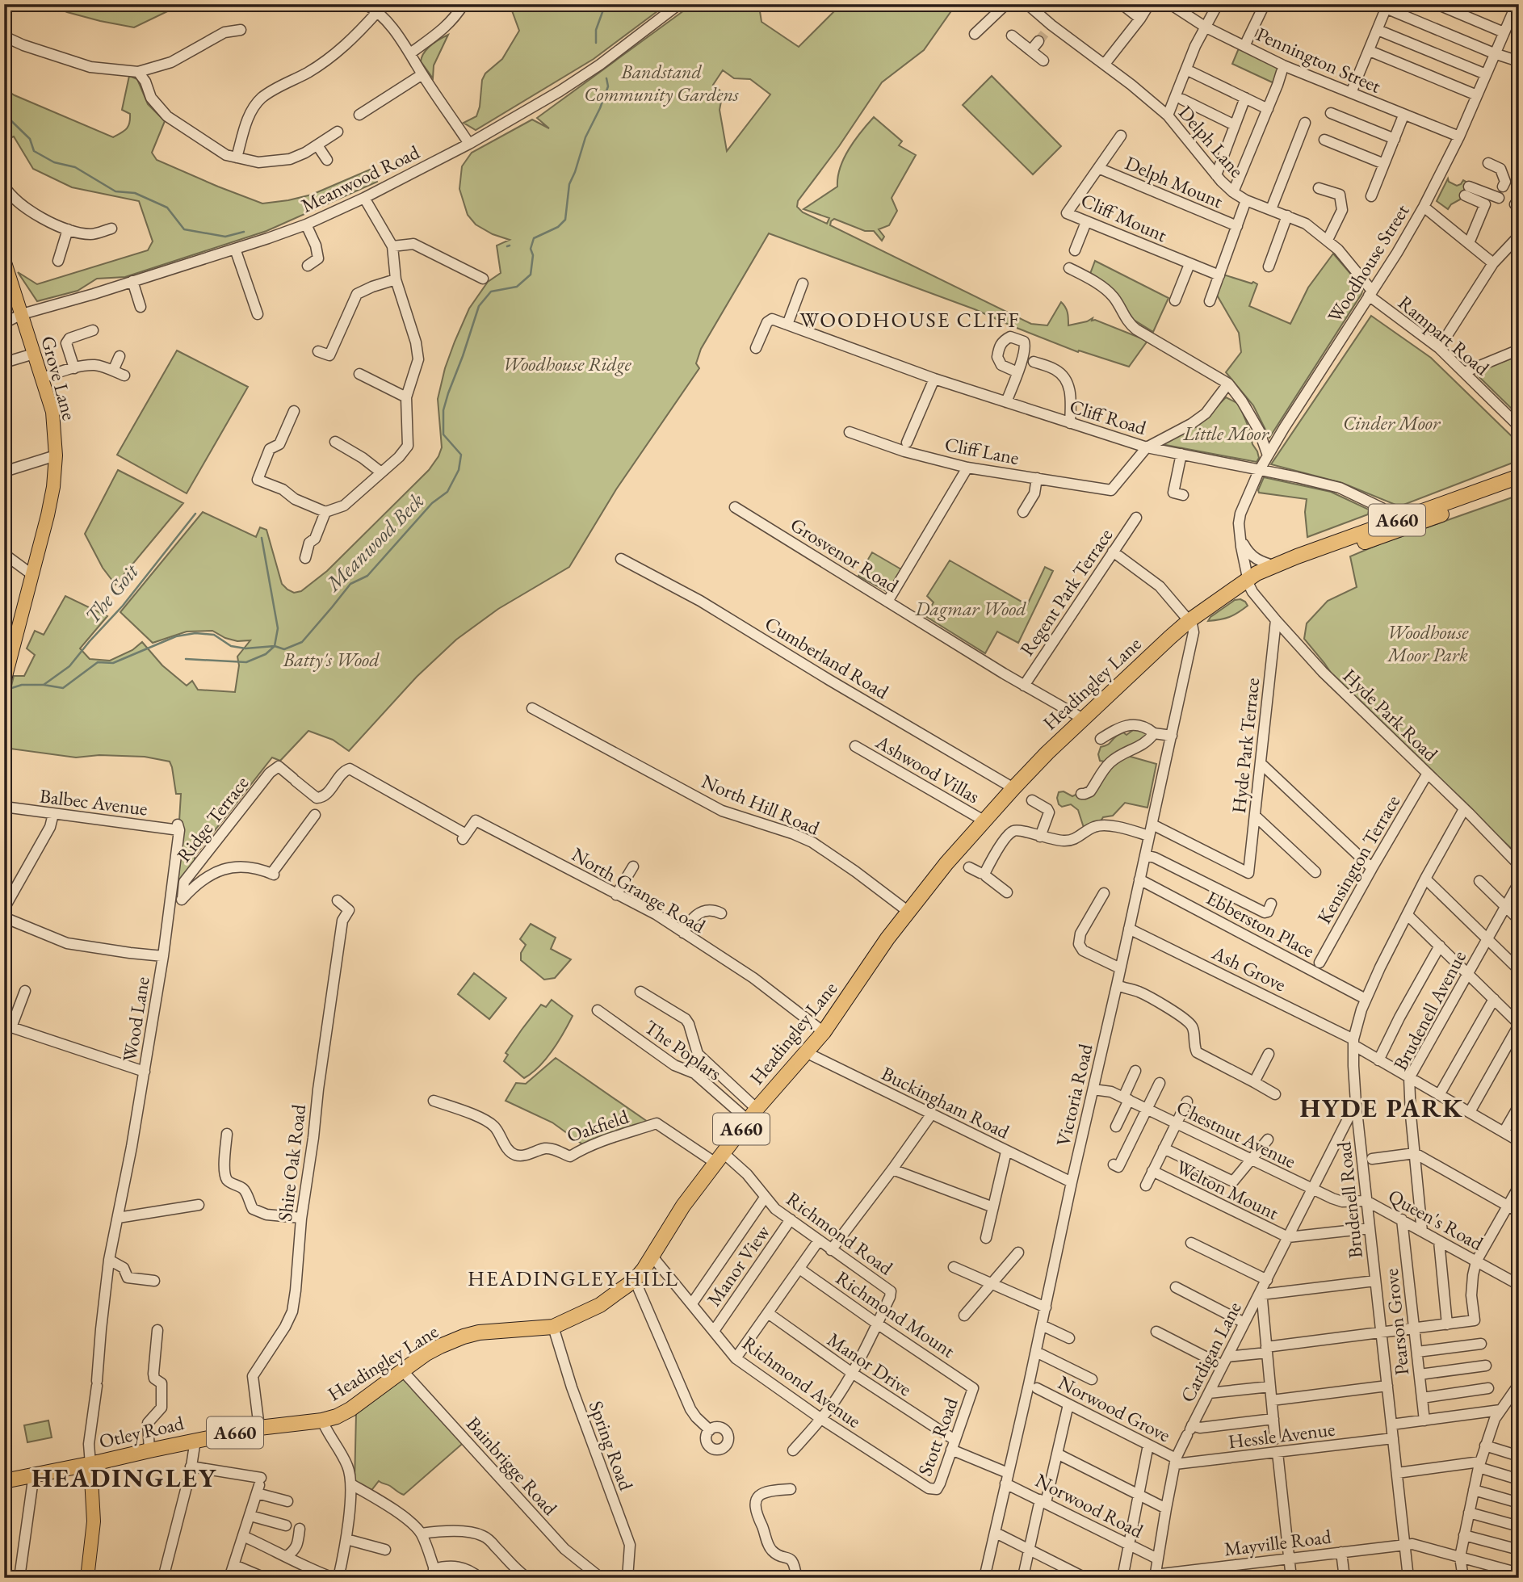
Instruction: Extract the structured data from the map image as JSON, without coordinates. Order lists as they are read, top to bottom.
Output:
{
  "streets": {
    "highway": ["A660", "Headingley Lane", "Otley Road"],
    "main road": ["Grove Lane"],
    "street": [
      "Pennington Street",
      "Delph Lane",
      "Meanwood Road",
      "Delph Mount",
      "Cliff Mount",
      "Woodhouse Street",
      "Rampart Road",
      "Cliff Road",
      "Cliff Lane",
      "Grosvenor Road",
      "Regent Park Terrace",
      "Cumberland Road",
      "Hyde Park Road",
      "Hyde Park Terrace",
      "Ashwood Villas",
      "Balbec Avenue",
      "North Hill Road",
      "Ridge Terrace",
      "Kensington Terrace",
      "North Grange Road",
      "Ebberston Place",
      "Ash Grove",
      "Brudenell Avenue",
      "Wood Lane",
      "The Poplars",
      "Victoria Road",
      "Buckingham Road",
      "Oakfield",
      "Chestnut Avenue",
      "Shire Oak Road",
      "Welton Mount",
      "Brudenell Road",
      "Queen's Road",
      "Richmond Road",
      "Manor View",
      "Richmond Mount",
      "Pearson Grove",
      "Cardigan Lane",
      "Manor Drive",
      "Richmond Avenue",
      "Norwood Grove",
      "Hessle Avenue",
      "Stott Road",
      "Spring Road",
      "Bainbrigge Road",
      "Norwood Road",
      "Mayville Road"
    ]
  },
  "crossings": [
    ["Pennington Street", "Woodhouse Street"],
    ["Delph Lane", "Woodhouse Street"],
    ["Delph Lane", "Rampart Road"],
    ["Meanwood Road", "Grove Lane"],
    ["Delph Mount", "Cliff Mount"],
    ["Woodhouse Street", "Rampart Road"],
    ["Woodhouse Street", "Cliff Road"],
    ["Woodhouse Street", "A660"],
    ["Woodhouse Street", "Headingley Lane"],
    ["Woodhouse Street", "Hyde Park Road"],
    ["Cliff Road", "Cliff Lane"],
    ["Cliff Road", "A660"],
    ["A660", "Headingley Lane"],
    ["A660", "Hyde Park Road"],
    ["Grosvenor Road", "Regent Park Terrace"],
    ["Grosvenor Road", "Headingley Lane"],
    ["Cumberland Road", "Headingley Lane"],
    ["Headingley Lane", "Hyde Park Road"],
    ["Headingley Lane", "Ashwood Villas"],
    ["Headingley Lane", "North Hill Road"],
    ["Headingley Lane", "North Grange Road"],
    ["Headingley Lane", "The Poplars"],
    ["Headingley Lane", "Victoria Road"],
    ["Headingley Lane", "Buckingham Road"],
    ["Headingley Lane", "Oakfield"],
    ["Headingley Lane", "Richmond Road"],
    ["Headingley Lane", "Richmond Avenue"],
    ["Headingley Lane", "Otley Road"],
    ["Headingley Lane", "Spring Road"],
    ["Headingley Lane", "Bainbrigge Road"],
    ["Hyde Park Road", "Hyde Park Terrace"],
    ["Hyde Park Road", "Kensington Terrace"],
    ["Hyde Park Road", "Brudenell Road"],
    ["Hyde Park Terrace", "Victoria Road"],
    ["Balbec Avenue", "Wood Lane"],
    ["Ridge Terrace", "North Grange Road"],
    ["Ebberston Place", "Victoria Road"],
    ["Ebberston Place", "Brudenell Road"],
    ["Ash Grove", "Brudenell Avenue"],
    ["Ash Grove", "Victoria Road"],
    ["Ash Grove", "Brudenell Road"],
    ["Brudenell Avenue", "Queen's Road"],
    ["Wood Lane", "Otley Road"],
    ["Victoria Road", "Buckingham Road"],
    ["Victoria Road", "Chestnut Avenue"],
    ["Victoria Road", "Manor Drive"],
    ["Victoria Road", "Norwood Road"],
    ["Oakfield", "Richmond Road"],
    ["Chestnut Avenue", "Brudenell Road"],
    ["Chestnut Avenue", "Queen's Road"],
    ["Chestnut Avenue", "Cardigan Lane"],
    ["Shire Oak Road", "Otley Road"],
    ["Welton Mount", "Cardigan Lane"],
    ["Brudenell Road", "Queen's Road"],
    ["Brudenell Road", "Cardigan Lane"],
    ["Brudenell Road", "Hessle Avenue"],
    ["Brudenell Road", "Mayville Road"],
    ["Queen's Road", "Pearson Grove"],
    ["Richmond Road", "Manor View"],
    ["Richmond Road", "Richmond Mount"],
    ["Manor View", "Richmond Avenue"],
    ["Richmond Mount", "Stott Road"],
    ["Cardigan Lane", "Norwood Grove"],
    ["Cardigan Lane", "Hessle Avenue"],
    ["Cardigan Lane", "Norwood Road"],
    ["Cardigan Lane", "Mayville Road"],
    ["Manor Drive", "Stott Road"],
    ["Manor Drive", "Norwood Road"],
    ["Richmond Avenue", "Stott Road"],
    ["Norwood Grove", "Hessle Avenue"]
  ],
  "districts": [
    "WOODHOUSE CLIFF",
    "HYDE PARK",
    "HEADINGLEY HILL",
    "HEADINGLEY"
  ],
  "water": ["Meanwood Beck", "The Goit"],
  "parks": [
    "Bandstand Community Gardens",
    "Woodhouse Ridge",
    "Cinder Moor",
    "Little Moor",
    "Dagmar Wood",
    "Woodhouse Moor Park",
    "Batty's Wood"
  ]
}
